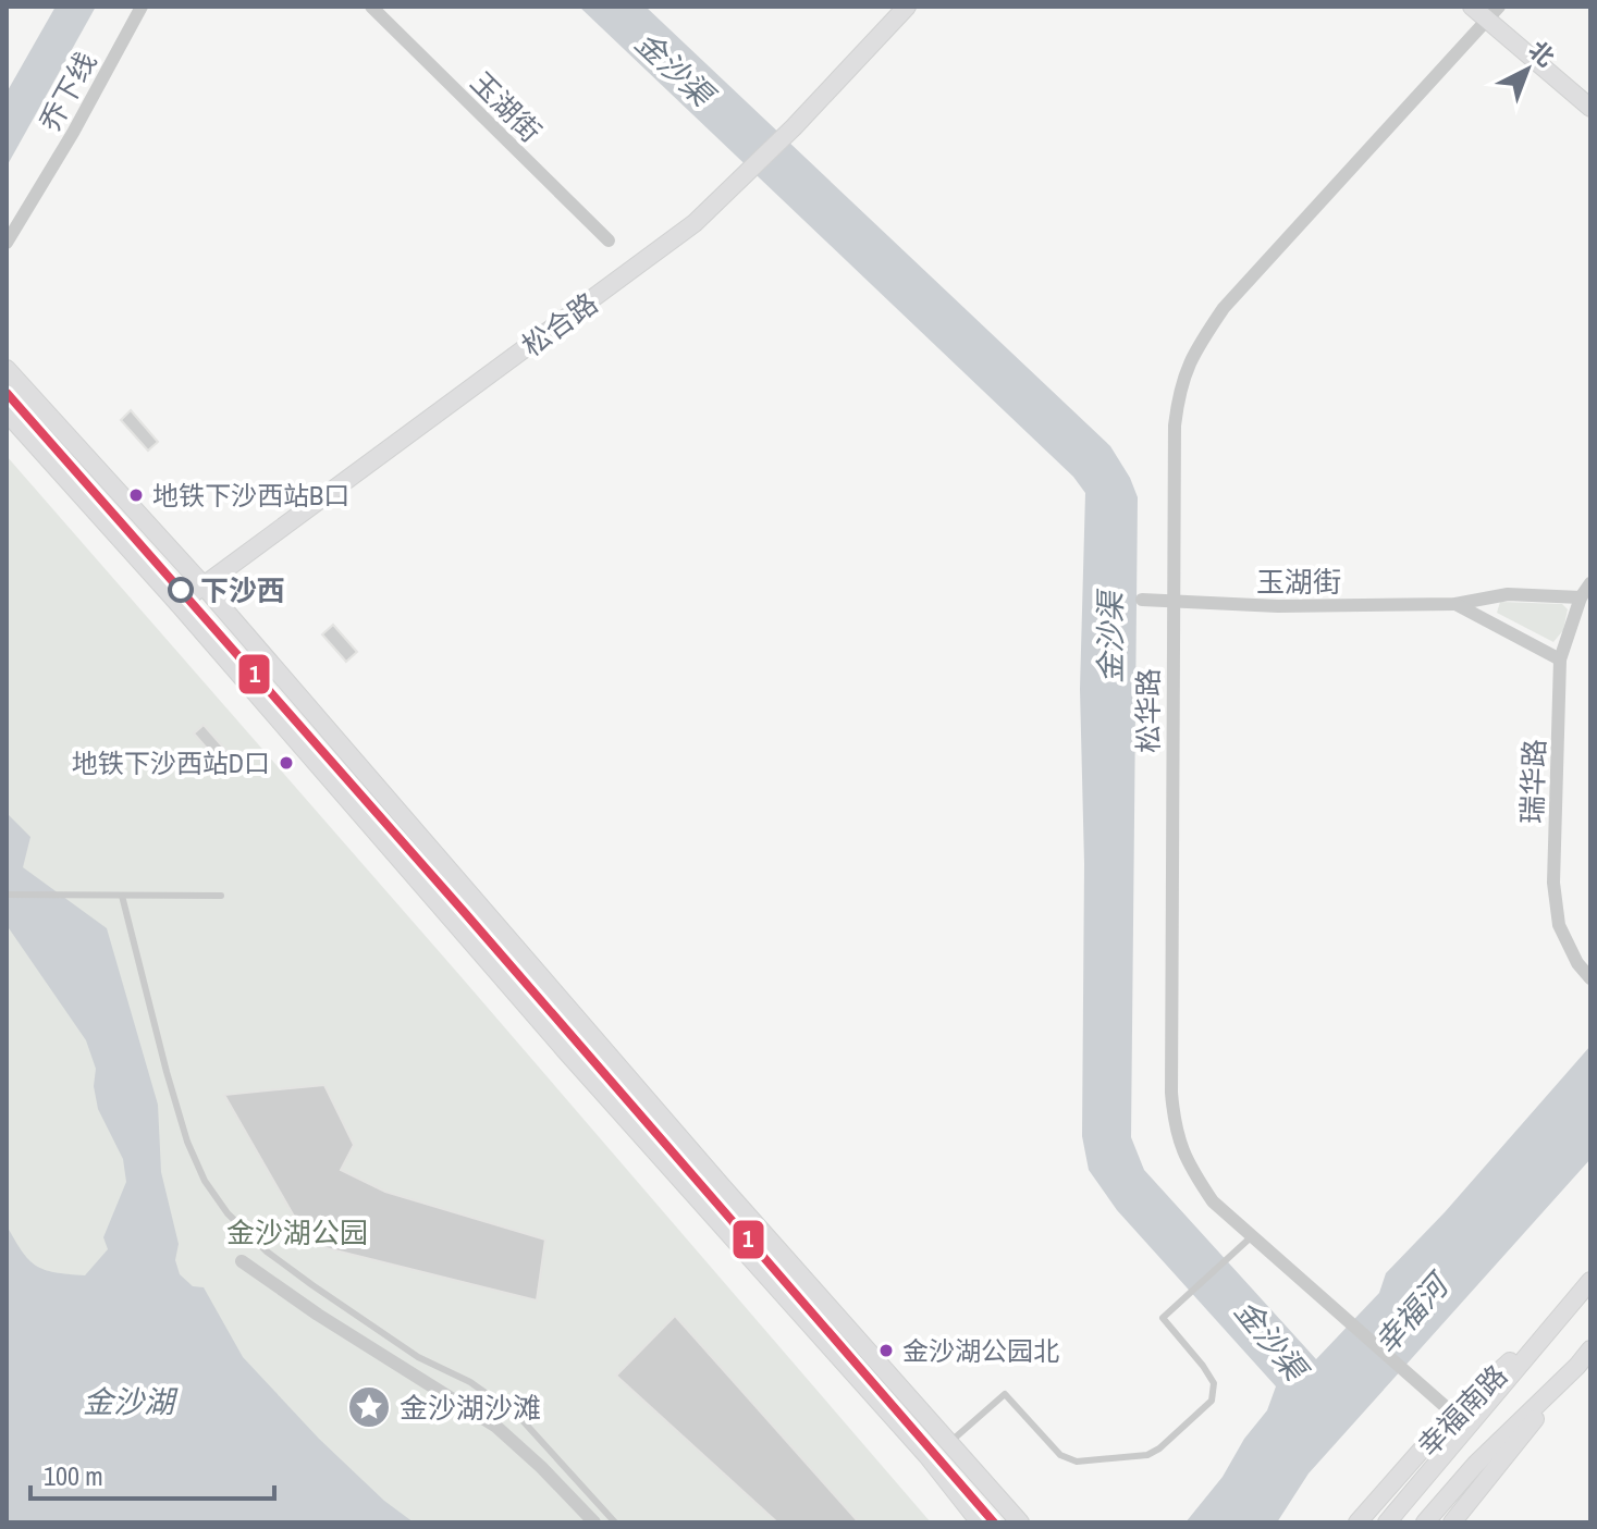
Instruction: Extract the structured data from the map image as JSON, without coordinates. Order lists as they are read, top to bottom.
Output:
{
  "streets": {
    "main road": ["松合路", "幸福南路"],
    "street": [
      "乔下线",
      "玉湖街",
      "松华路",
      "瑞华路"
    ]
  },
  "crossings": [
    ["玉湖街", "松华路"],
    ["玉湖街", "瑞华路"],
    ["松华路", "幸福南路"]
  ],
  "water": ["金沙渠", "幸福河", "金沙湖"],
  "parks": ["金沙湖公园"],
  "places": {
    "other": [
      "地铁下沙西站B口",
      "下沙西",
      "地铁下沙西站D口",
      "金沙湖公园北"
    ],
    "place": ["金沙湖沙滩"]
  },
  "lines": ["transit line 1"],
  "scale_bar": "100 m",
  "north": "top right"
}
